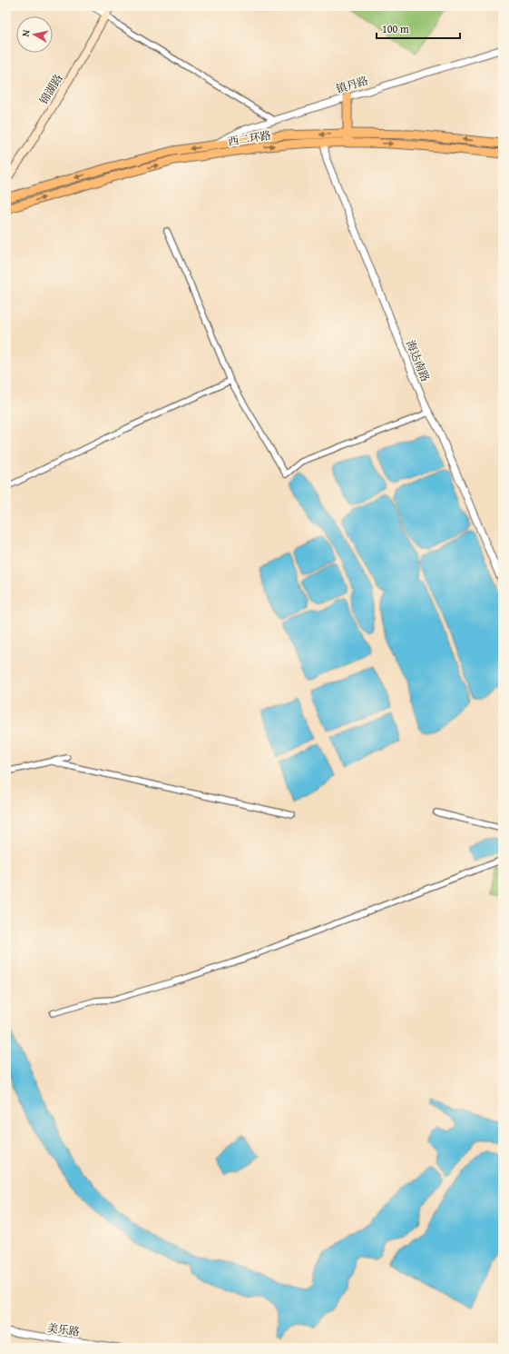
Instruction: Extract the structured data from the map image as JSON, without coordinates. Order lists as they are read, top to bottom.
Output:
{
  "streets": {
    "main road": ["锦湖路", "西二环路"],
    "street": ["镇丹路", "海达南路", "美乐路"]
  },
  "crossings": [
    ["镇丹路", "西二环路"],
    ["西二环路", "海达南路"]
  ],
  "scale_bar": "100 m",
  "north": "left"
}
